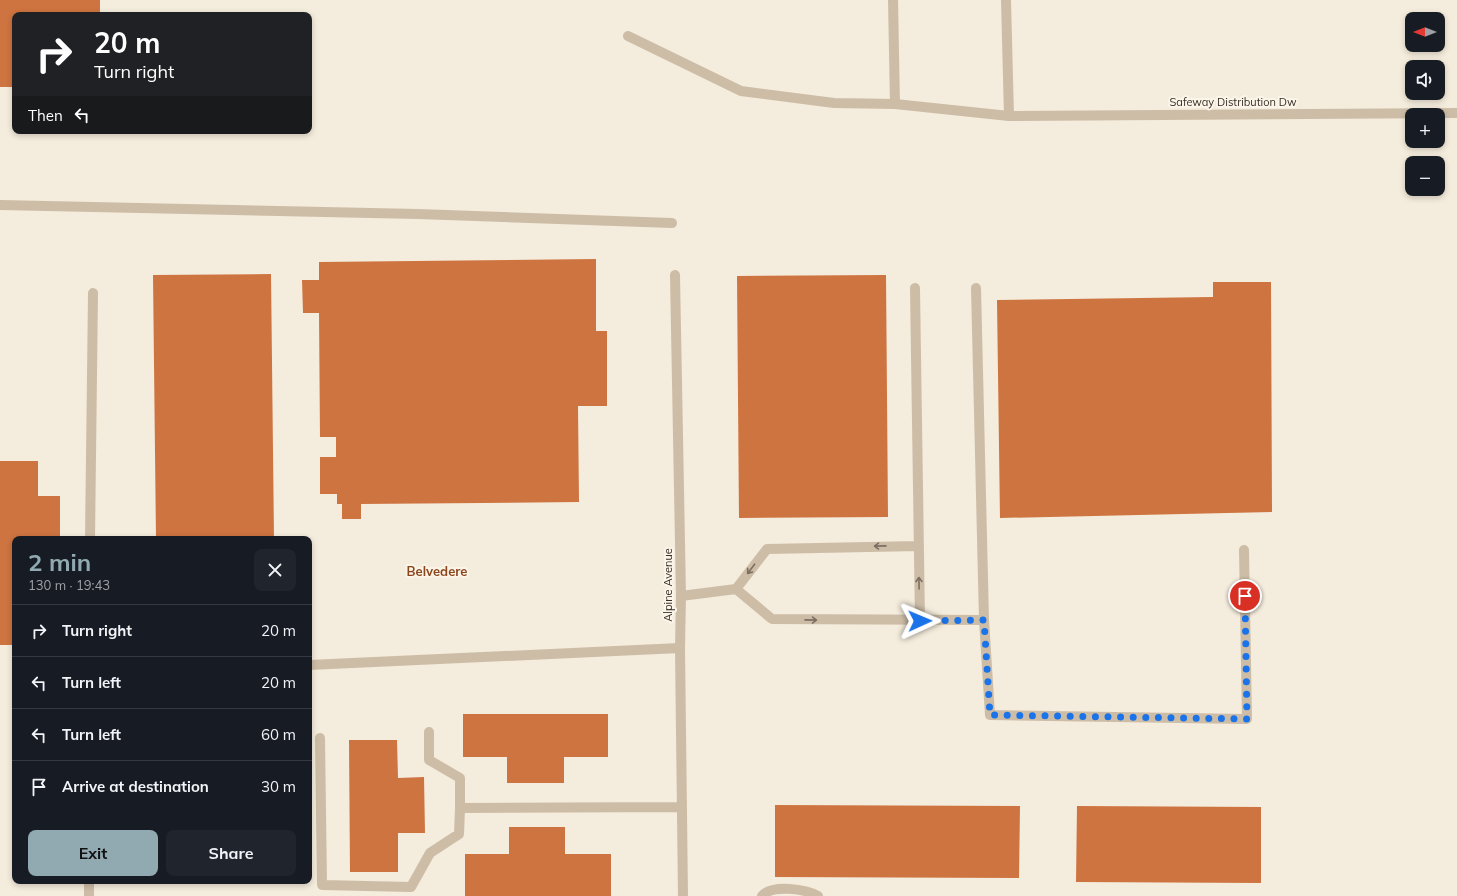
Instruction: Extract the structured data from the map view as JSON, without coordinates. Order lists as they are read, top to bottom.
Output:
{
  "streets": {
    "street": ["Safeway Distribution Dw", "Alpine Avenue"]
  },
  "districts": ["Belvedere"],
  "north": "left",
  "page": {
    "map_buttons": ["+", "−"],
    "turn": ["20 m", "Turn right"],
    "then": "Then",
    "heading": ["2 min", "130 m · 19:43"],
    "list": [
      {
        "name": "Turn right",
        "value": "20 m"
      },
      {
        "name": "Turn left",
        "value": "20 m"
      },
      {
        "name": "Turn left",
        "value": "60 m"
      },
      {
        "name": "Arrive at destination",
        "value": "30 m"
      }
    ],
    "buttons": ["Exit", "Share"]
  }
}
